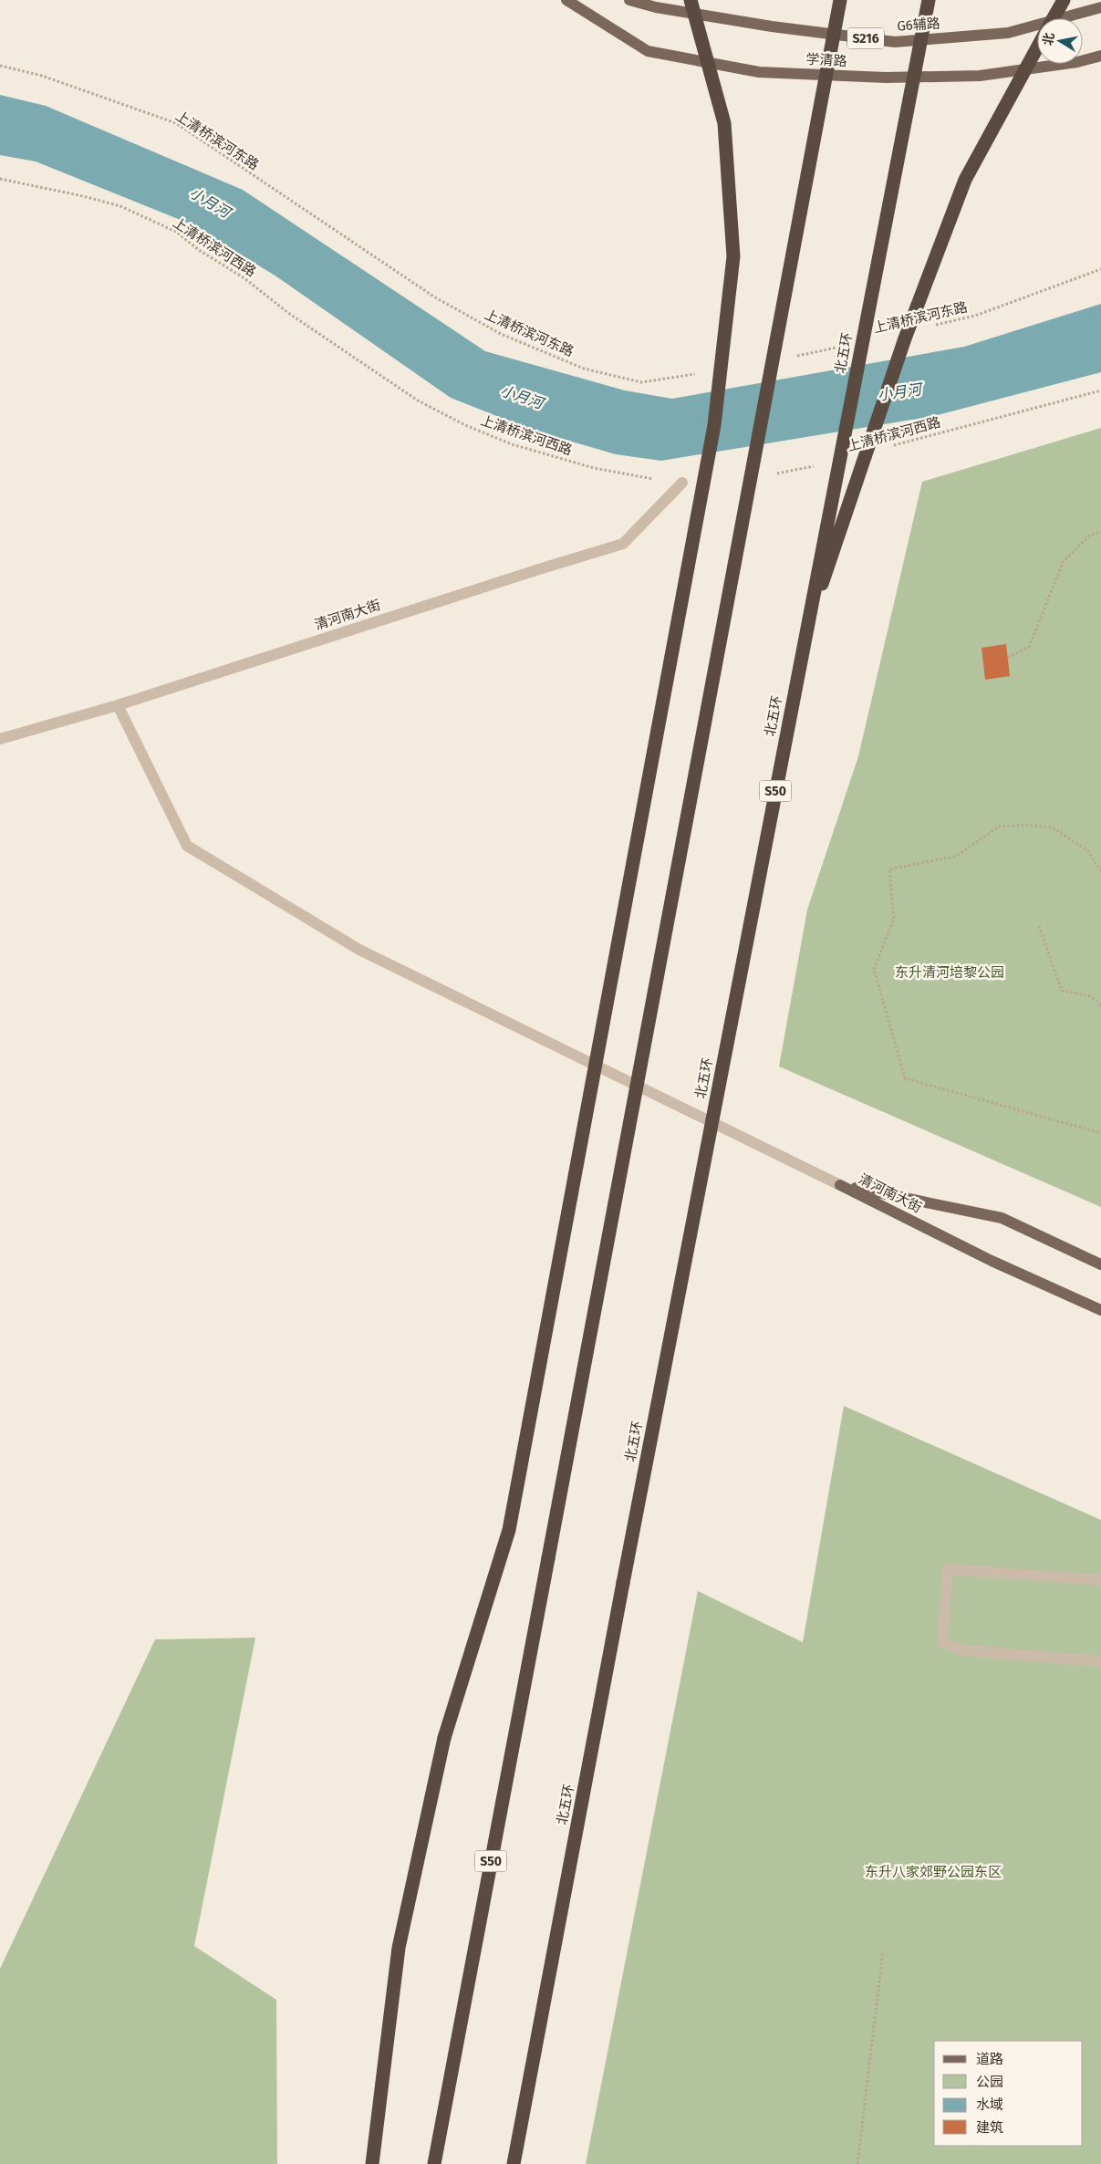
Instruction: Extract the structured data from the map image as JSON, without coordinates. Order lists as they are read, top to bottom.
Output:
{
  "streets": {
    "highway": ["北五环", "S50"],
    "main road": [
      "G6辅路",
      "S216",
      "学清路",
      "清河南大街"
    ],
    "path": ["上清桥滨河东路", "上清桥滨河西路"]
  },
  "crossings": [
    ["上清桥滨河西路", "清河南大街"]
  ],
  "water": ["小月河"],
  "parks": ["东升清河培黎公园", "东升八家郊野公园东区"],
  "legend": [
    "道路",
    "公园",
    "水域",
    "建筑"
  ],
  "north": "left"
}
